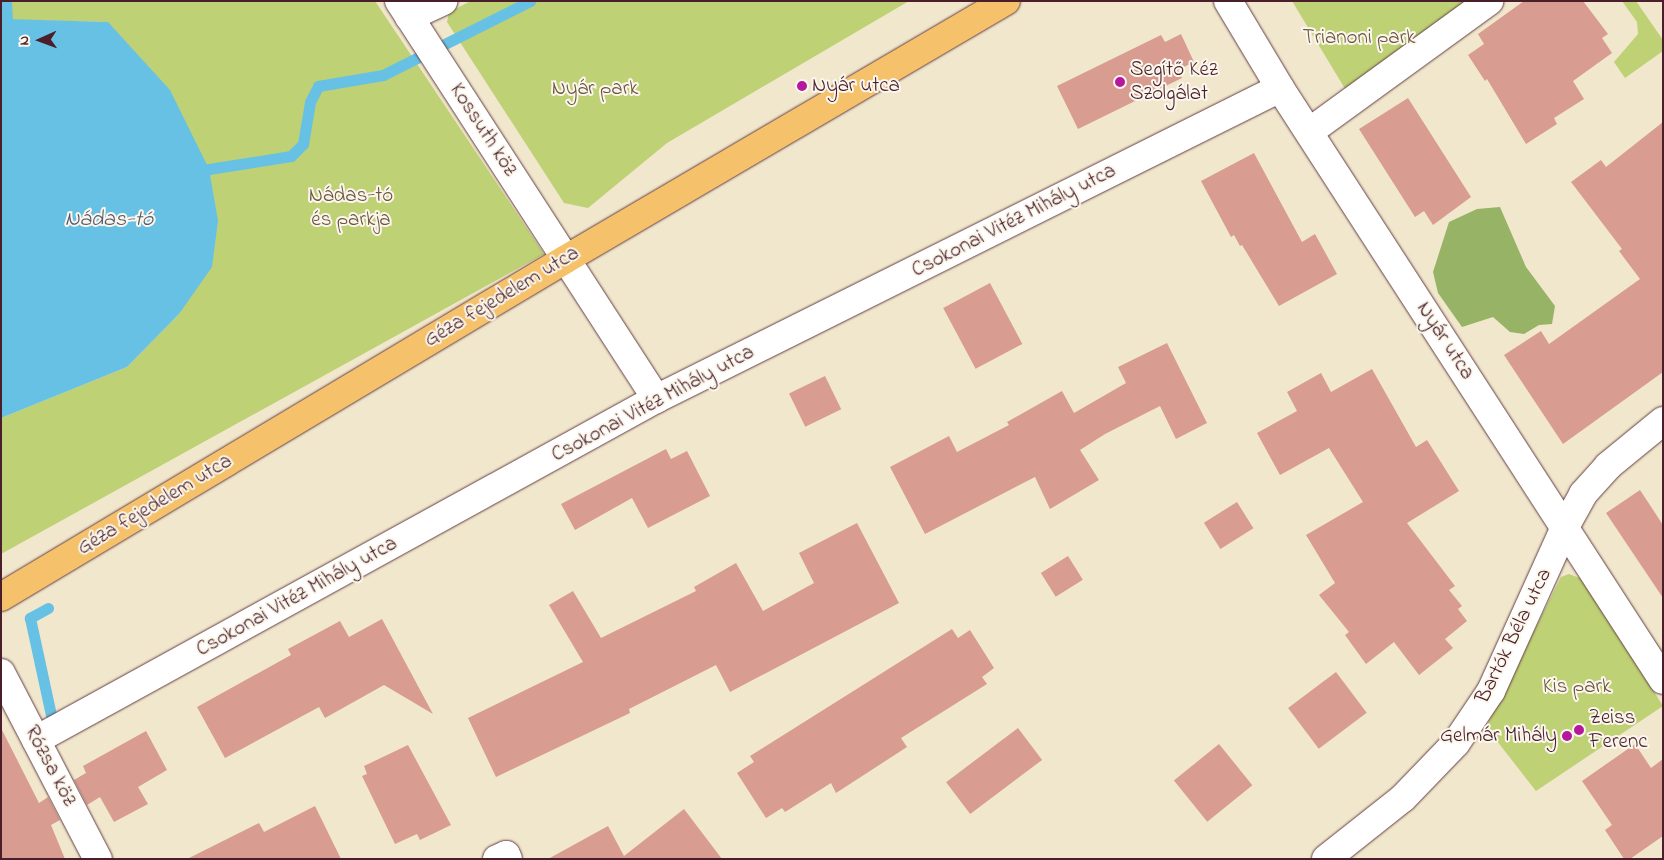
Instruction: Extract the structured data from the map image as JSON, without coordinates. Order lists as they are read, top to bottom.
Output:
{
  "streets": {
    "main road": ["Géza fejedelem utca"],
    "street": [
      "Kossuth köz",
      "Csokonai Vitéz Mihály utca",
      "Nyár utca",
      "Bartók Béla utca",
      "Rózsa köz"
    ]
  },
  "crossings": [
    ["Kossuth köz", "Csokonai Vitéz Mihály utca"],
    ["Kossuth köz", "Géza fejedelem utca"],
    ["Csokonai Vitéz Mihály utca", "Nyár utca"],
    ["Csokonai Vitéz Mihály utca", "Rózsa köz"],
    ["Nyár utca", "Bartók Béla utca"]
  ],
  "water": ["Nádas-tó"],
  "parks": [
    "Trianoni park",
    "Nyár park",
    "Nádas-tó és parkja",
    "Kis park"
  ],
  "places": [
    "Segítő Kéz Szolgálat",
    "Nyár utca",
    "Zeiss Ferenc",
    "Gelmár Mihály"
  ],
  "north": "left"
}
